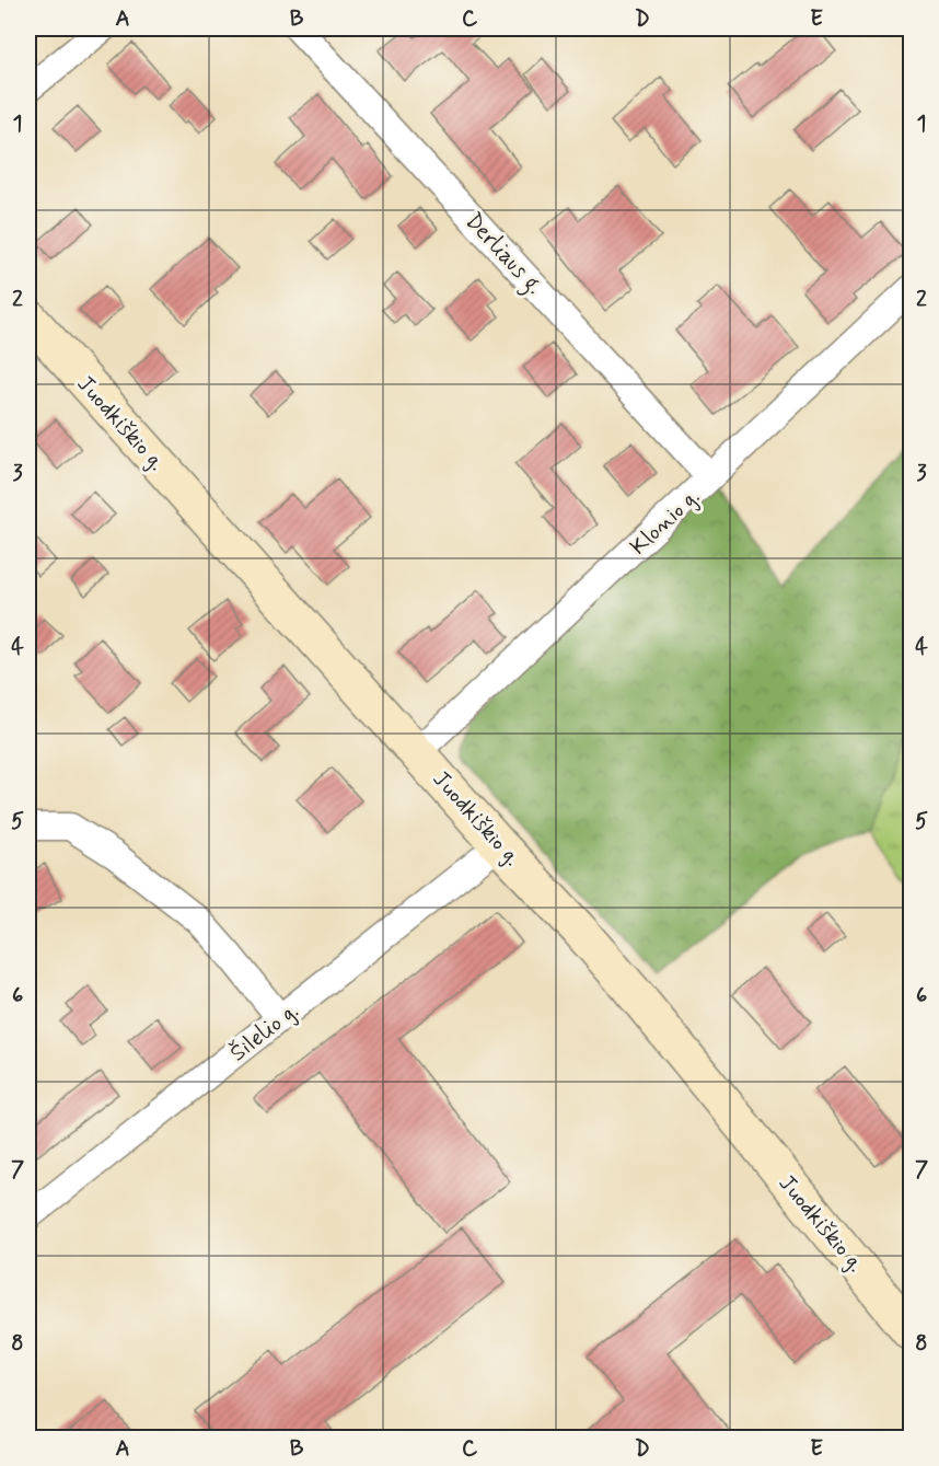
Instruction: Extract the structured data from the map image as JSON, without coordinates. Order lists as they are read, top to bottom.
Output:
{
  "streets": {
    "street": [
      "Derliaus g.",
      "Juodkiškio g.",
      "Klonio g.",
      "Šilelio g."
    ]
  },
  "crossings": [
    ["Derliaus g.", "Klonio g."],
    ["Juodkiškio g.", "Klonio g."],
    ["Juodkiškio g.", "Šilelio g."]
  ],
  "grid": {
    "columns": [
      "A",
      "B",
      "C",
      "D",
      "E"
    ],
    "rows": [
      "1",
      "2",
      "3",
      "4",
      "5",
      "6",
      "7",
      "8"
    ]
  }
}
